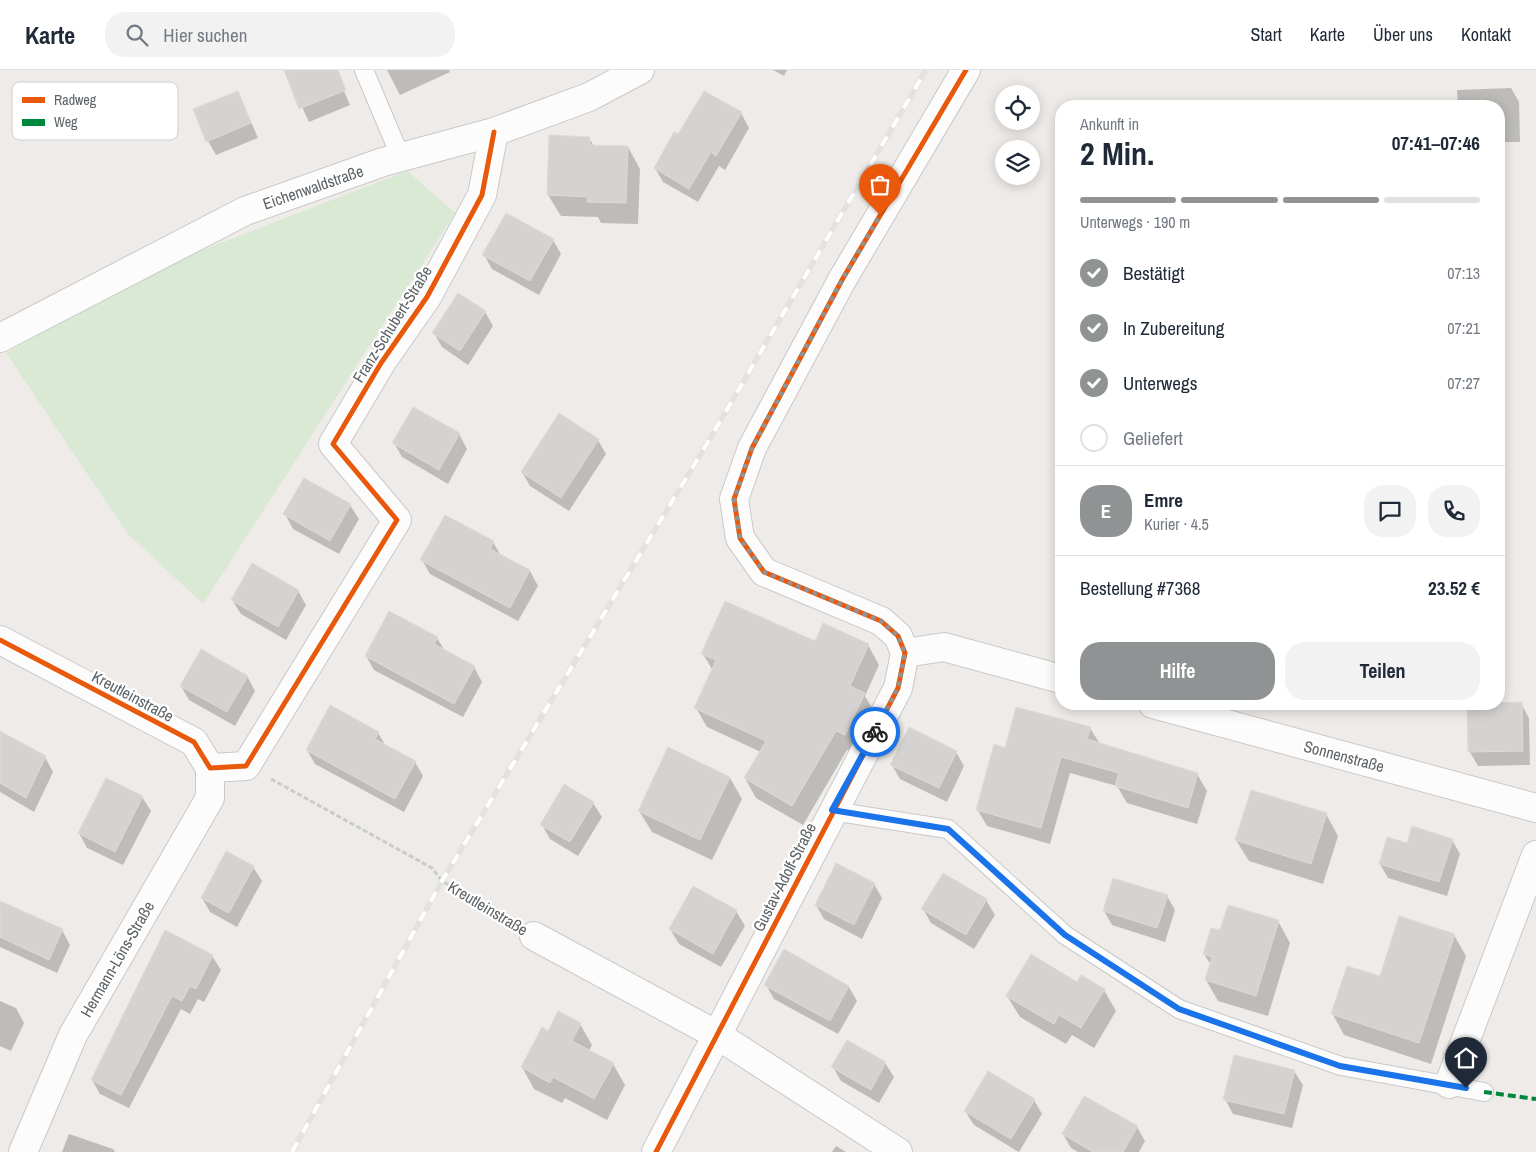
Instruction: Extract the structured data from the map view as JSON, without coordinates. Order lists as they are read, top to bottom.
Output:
{
  "streets": {
    "street": [
      "Eichenwaldstraße",
      "Franz-Schubert-Straße",
      "Kreutleinstraße",
      "Sonnenstraße",
      "Gustav-Adolf-Straße",
      "Hermann-Löns-Straße"
    ]
  },
  "crossings": [
    ["Eichenwaldstraße", "Franz-Schubert-Straße"],
    ["Franz-Schubert-Straße", "Kreutleinstraße"],
    ["Kreutleinstraße", "Gustav-Adolf-Straße"],
    ["Kreutleinstraße", "Hermann-Löns-Straße"]
  ],
  "legend": ["Radweg", "Weg"],
  "page": {
    "header": "Karte",
    "search": "Hier suchen",
    "nav": [
      "Start",
      "Karte",
      "Über uns",
      "Kontakt"
    ],
    "heading": ["2 Min.", "Ankunft in", "07:41–07:46"],
    "panel": [
      "Emre",
      "Kurier · 4.5",
      "Bestellung #7368",
      "23.52 €"
    ],
    "bar": "Unterwegs · 190 m",
    "list": [
      ["Bestätigt", "07:13"],
      ["In Zubereitung", "07:21"],
      ["Unterwegs", "07:27"],
      "Geliefert"
    ],
    "round": "E",
    "buttons": ["Hilfe", "Teilen"]
  }
}
